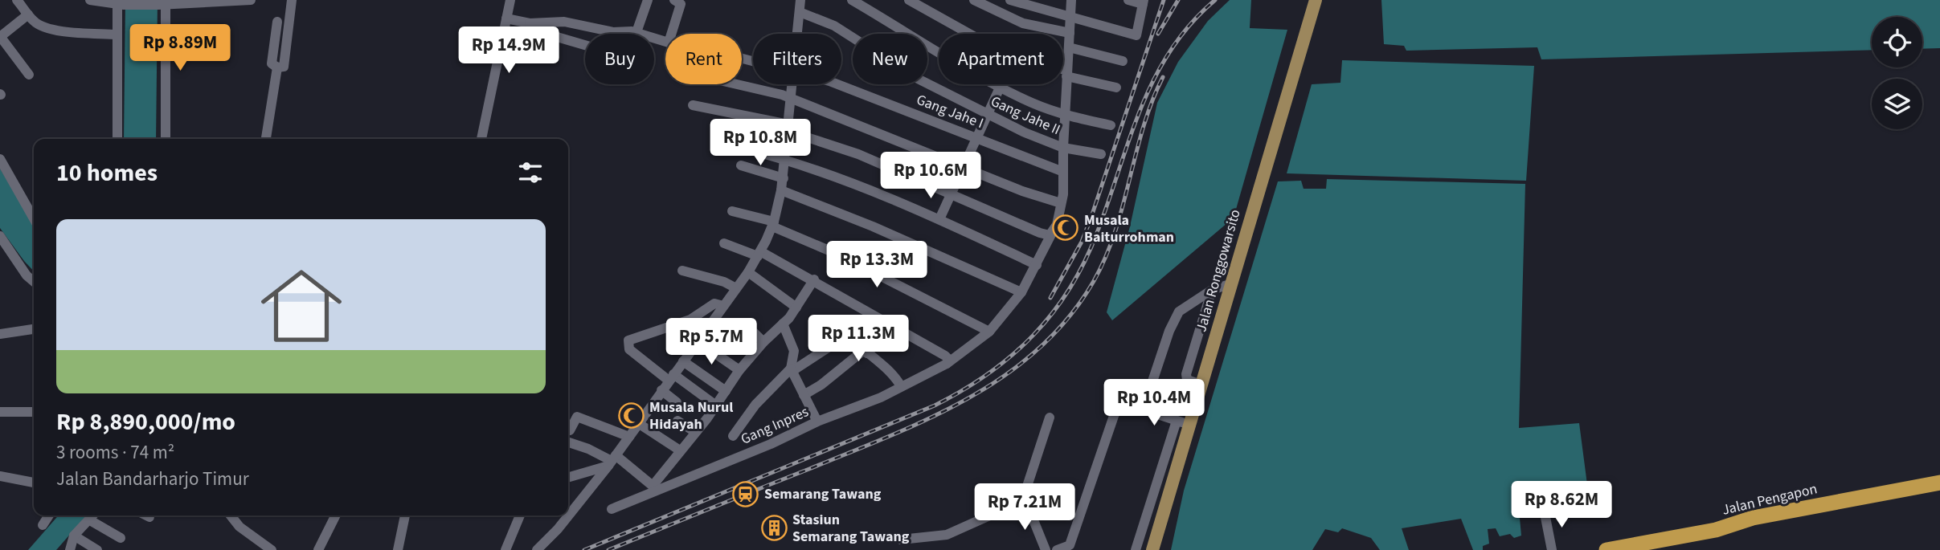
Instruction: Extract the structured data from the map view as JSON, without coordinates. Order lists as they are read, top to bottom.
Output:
{
  "streets": {
    "highway": ["Jalan Pengapon"],
    "main road": ["Jalan Ronggowarsito"],
    "street": ["Gang Jahe I", "Gang Jahe II", "Gang Inpres"]
  },
  "crossings": [
    ["Gang Jahe I", "Gang Inpres"],
    ["Gang Jahe II", "Gang Inpres"]
  ],
  "places": {
    "mosque": ["Musala Baiturrohman", "Musala Nurul Hidayah"],
    "station": ["Semarang Tawang"],
    "building": ["Stasiun Semarang Tawang"]
  },
  "page": {
    "price": [
      "Rp 8.89M",
      "Rp 14.9M",
      "Rp 10.8M",
      "Rp 10.6M",
      "Rp 13.3M",
      "Rp 11.3M",
      "Rp 5.7M",
      "Rp 10.4M",
      "Rp 8.62M",
      "Rp 7.21M"
    ],
    "chip": [
      "Buy",
      "Rent",
      "Filters",
      "New",
      "Apartment"
    ],
    "heading": "10 homes",
    "list": [
      {
        "name": "Rp 8,890,000/mo",
        "note": "3 rooms · 74 m² · Jalan Bandarharjo Timur"
      }
    ]
  }
}
